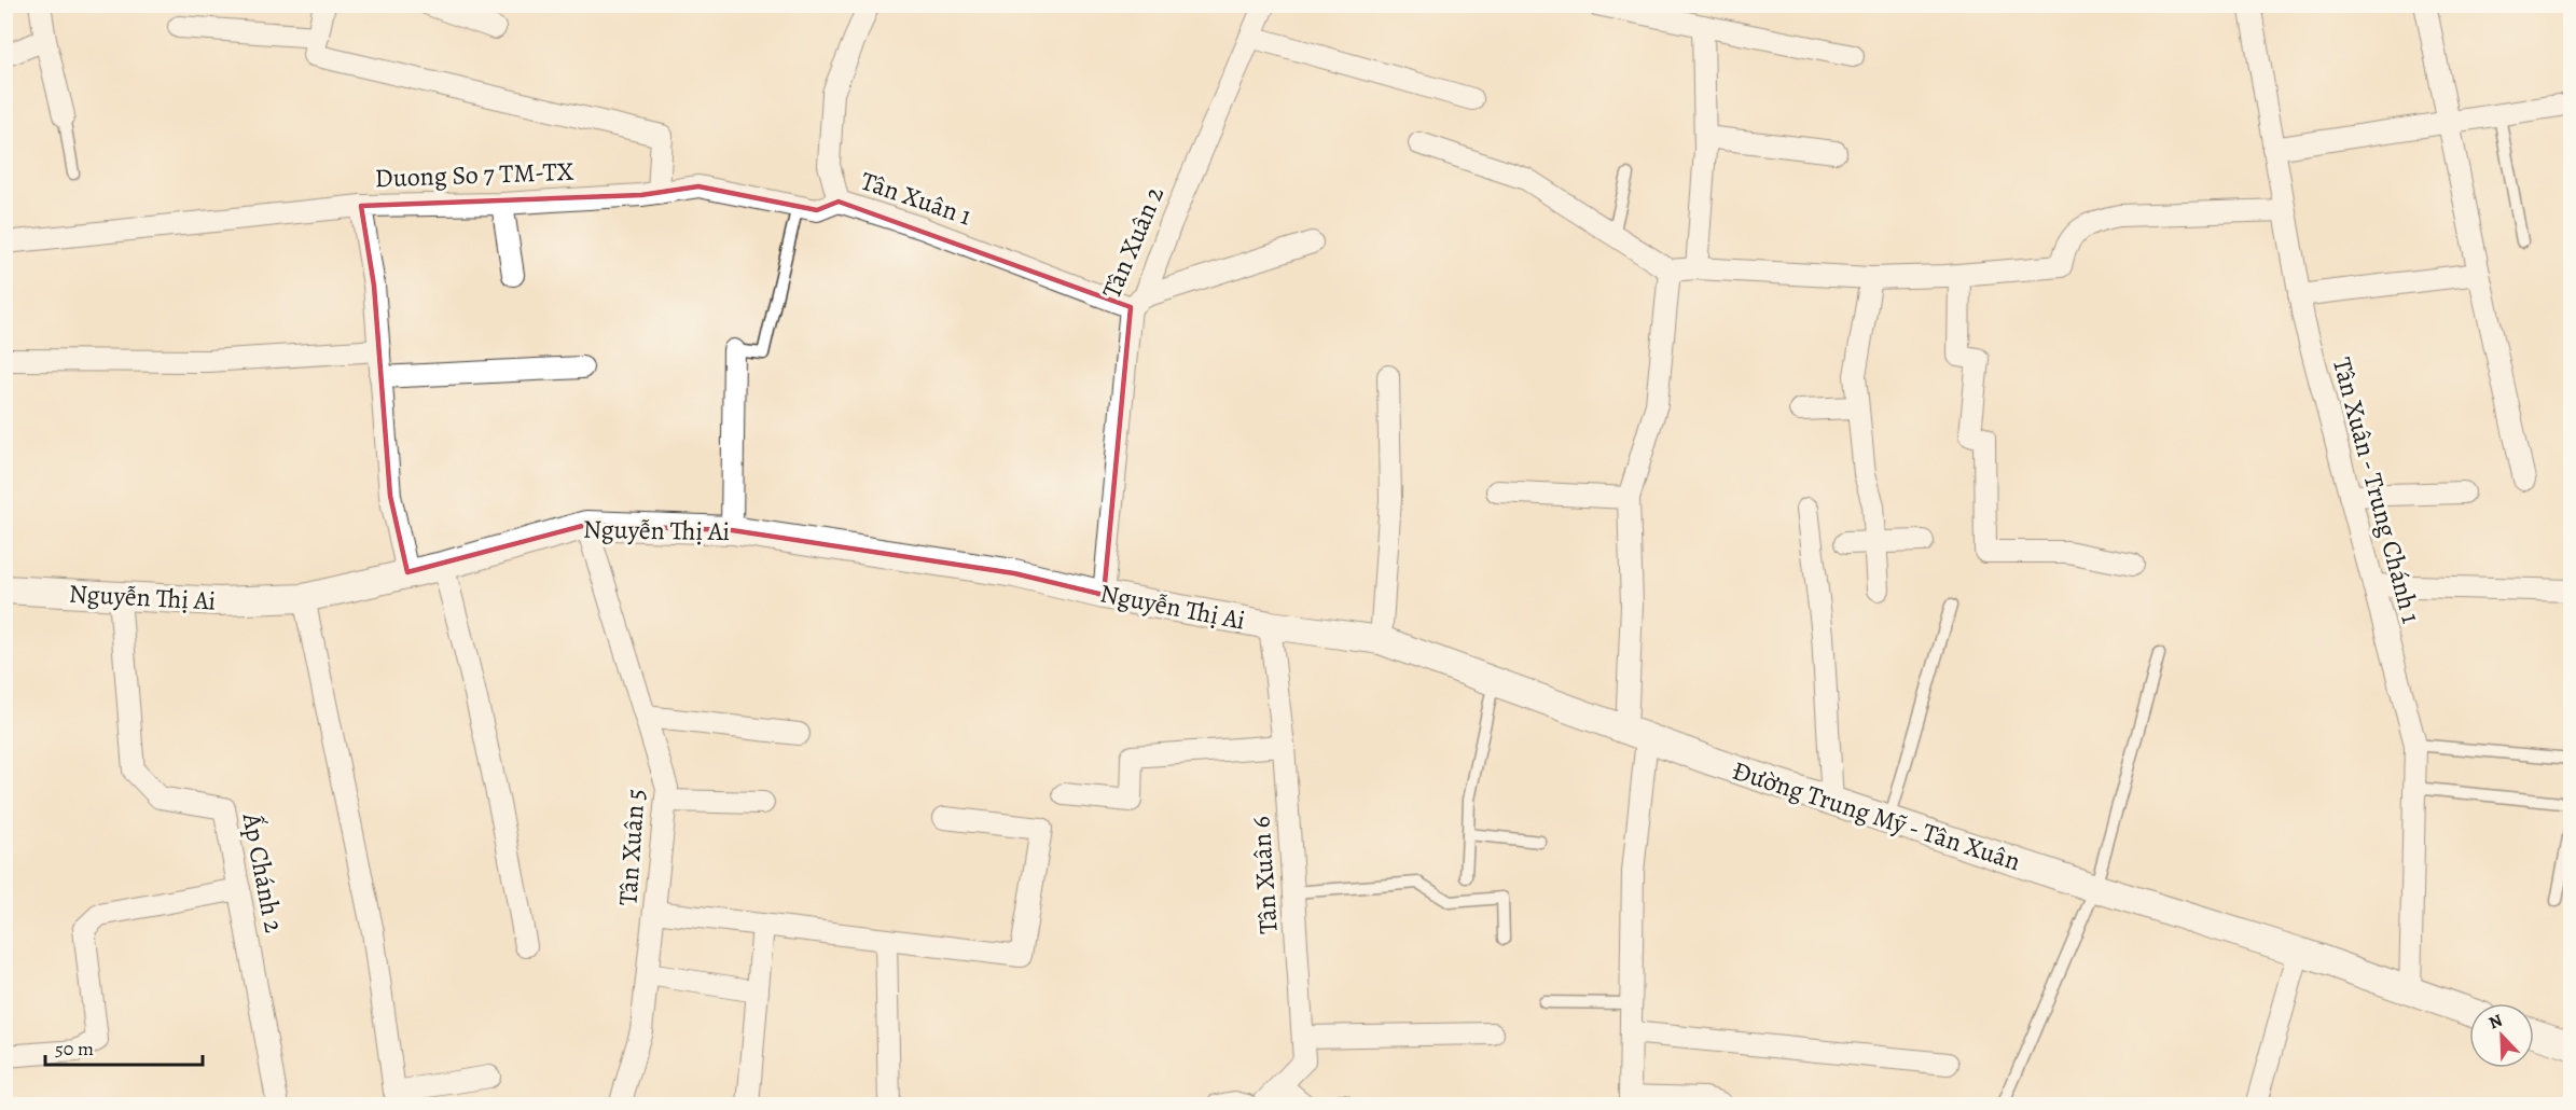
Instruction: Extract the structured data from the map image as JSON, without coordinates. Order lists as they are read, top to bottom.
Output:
{
  "streets": {
    "street": [
      "Duong So 7 TM-TX",
      "Tân Xuân 1",
      "Tân Xuân 2",
      "Tân Xuân - Trung Chánh 1",
      "Nguyễn Thị Ai",
      "Đường Trung Mỹ - Tân Xuân",
      "Tân Xuân 5",
      "Ấp Chánh 2",
      "Tân Xuân 6"
    ]
  },
  "crossings": [
    ["Duong So 7 TM-TX", "Tân Xuân 1"],
    ["Duong So 7 TM-TX", "Nguyễn Thị Ai"],
    ["Tân Xuân 1", "Tân Xuân 2"],
    ["Tân Xuân 2", "Nguyễn Thị Ai"],
    ["Tân Xuân - Trung Chánh 1", "Đường Trung Mỹ - Tân Xuân"],
    ["Nguyễn Thị Ai", "Đường Trung Mỹ - Tân Xuân"],
    ["Nguyễn Thị Ai", "Tân Xuân 5"],
    ["Nguyễn Thị Ai", "Ấp Chánh 2"],
    ["Nguyễn Thị Ai", "Tân Xuân 6"],
    ["Đường Trung Mỹ - Tân Xuân", "Tân Xuân 6"]
  ],
  "scale_bar": "50 m",
  "north": "top left"
}
